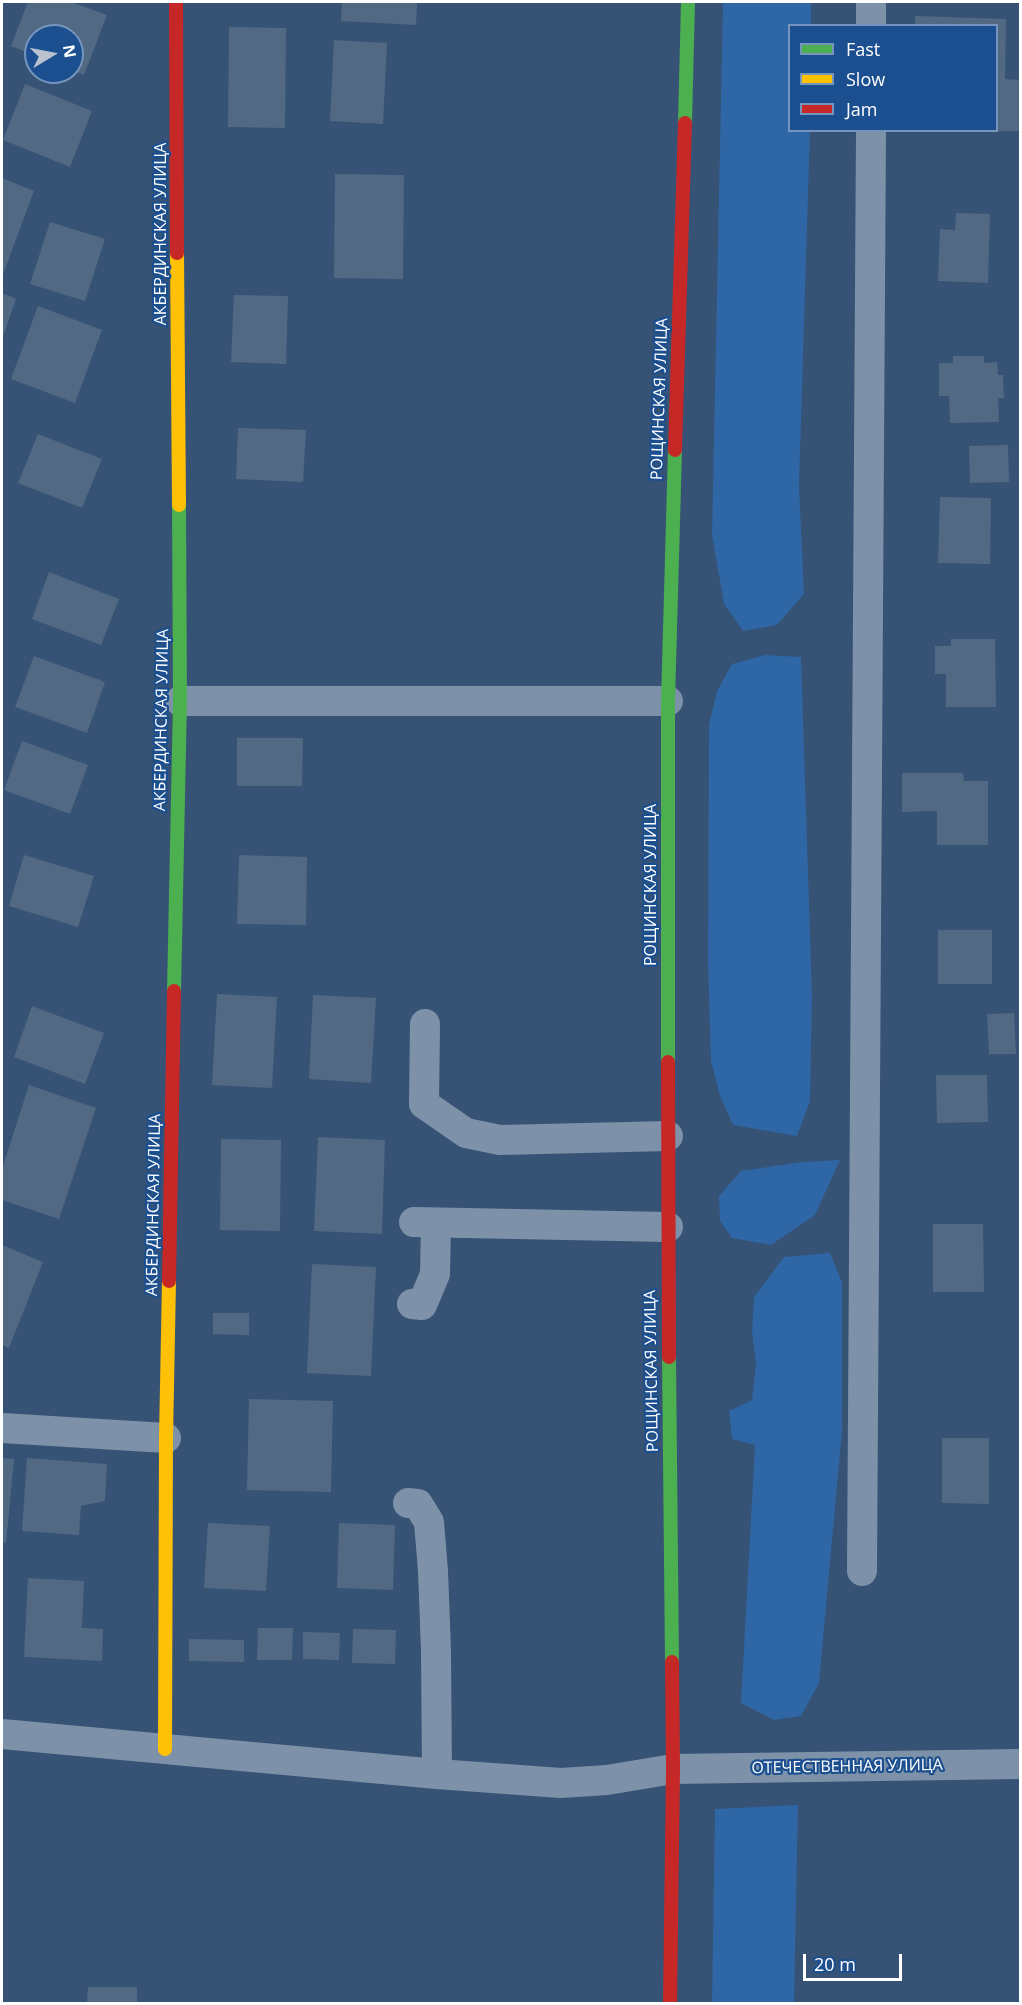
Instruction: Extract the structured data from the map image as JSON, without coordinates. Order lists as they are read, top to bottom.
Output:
{
  "streets": {
    "street": ["АКБЕРДИНСКАЯ УЛИЦА", "РОЩИНСКАЯ УЛИЦА", "ОТЕЧЕСТВЕННАЯ УЛИЦА"]
  },
  "crossings": [
    ["АКБЕРДИНСКАЯ УЛИЦА", "ОТЕЧЕСТВЕННАЯ УЛИЦА"],
    ["РОЩИНСКАЯ УЛИЦА", "ОТЕЧЕСТВЕННАЯ УЛИЦА"]
  ],
  "legend": ["Fast", "Slow", "Jam"],
  "scale_bar": "20 m",
  "north": "right"
}
